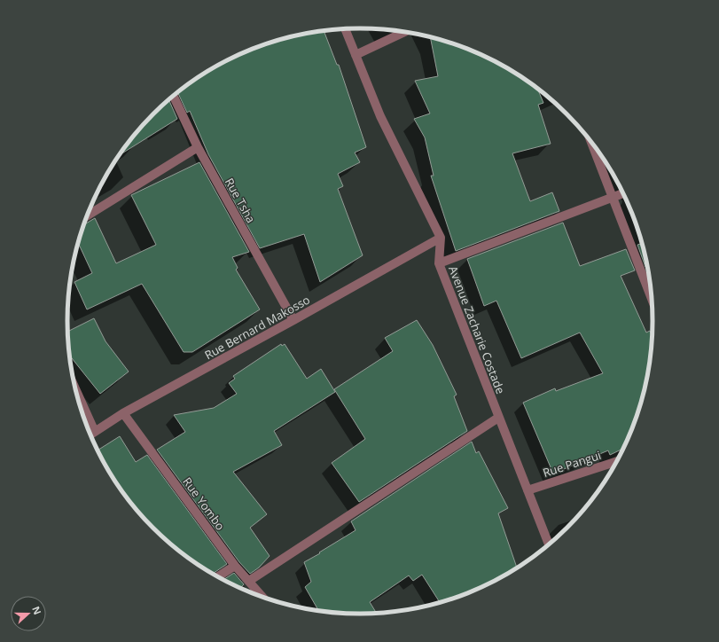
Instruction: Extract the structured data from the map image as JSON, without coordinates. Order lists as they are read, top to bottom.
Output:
{
  "streets": {
    "street": [
      "Rue Tsha",
      "Rue Bernard Makosso",
      "Avenue Zacharie Costade",
      "Rue Pangui",
      "Rue Yombo"
    ]
  },
  "crossings": [
    ["Rue Tsha", "Rue Bernard Makosso"],
    ["Rue Bernard Makosso", "Avenue Zacharie Costade"],
    ["Rue Bernard Makosso", "Rue Yombo"],
    ["Avenue Zacharie Costade", "Rue Pangui"]
  ],
  "north": "right"
}
